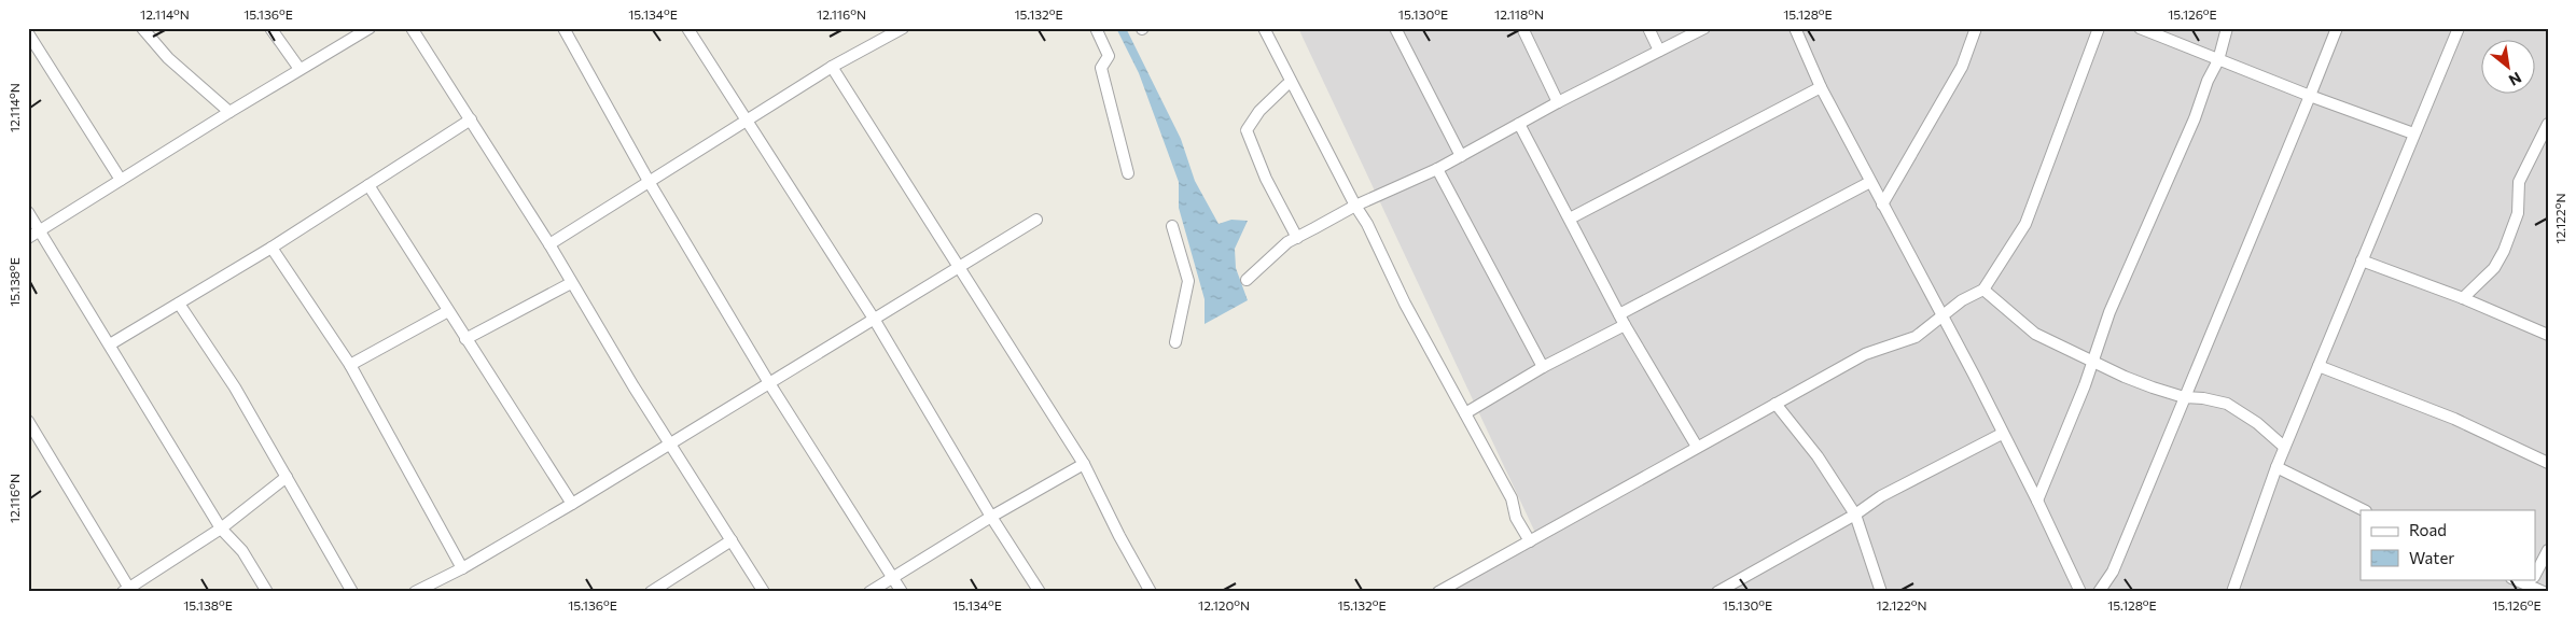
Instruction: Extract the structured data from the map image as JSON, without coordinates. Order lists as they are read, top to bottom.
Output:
{
  "legend": ["Road", "Water"],
  "north": "bottom right",
  "coordinates": [
    "12.114°N",
    "15.136°E",
    "15.134°E",
    "12.116°N",
    "15.132°E",
    "15.130°E",
    "12.118°N",
    "15.128°E",
    "15.126°E",
    "12.122°N",
    "15.138°E",
    "12.120°N"
  ]
}
